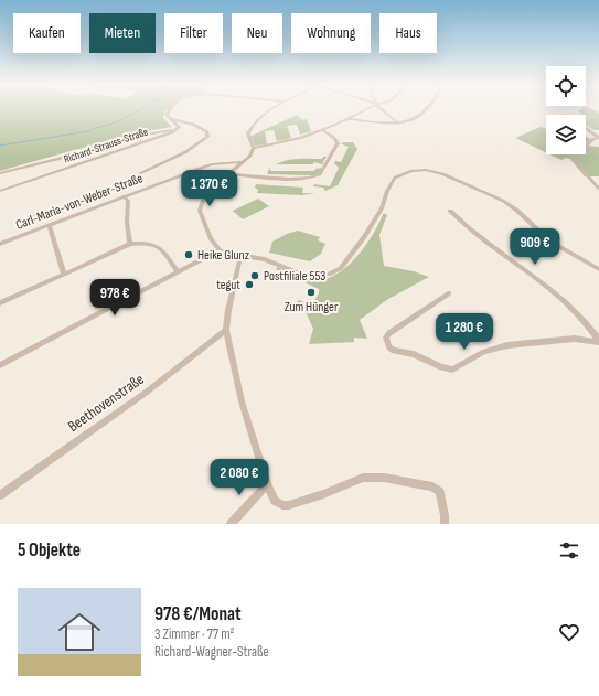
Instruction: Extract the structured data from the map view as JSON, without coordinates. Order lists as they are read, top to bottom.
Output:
{
  "streets": {
    "street": ["Richard-Strauss-Straße", "Carl-Maria-von-Weber-Straße", "Beethovenstraße"]
  },
  "places": [
    "Heike Glunz",
    "Postfiliale 553",
    "tegut",
    "Zum Hünger"
  ],
  "page": {
    "chip": [
      "Kaufen",
      "Mieten",
      "Filter",
      "Neu",
      "Wohnung",
      "Haus"
    ],
    "price": [
      "1 370 €",
      "909 €",
      "978 €",
      "1 280 €",
      "2 080 €"
    ],
    "heading": "5 Objekte",
    "list": [
      {
        "name": "978 €/Monat",
        "note": "3 Zimmer · 77 m² · Richard-Wagner-Straße"
      }
    ]
  }
}
